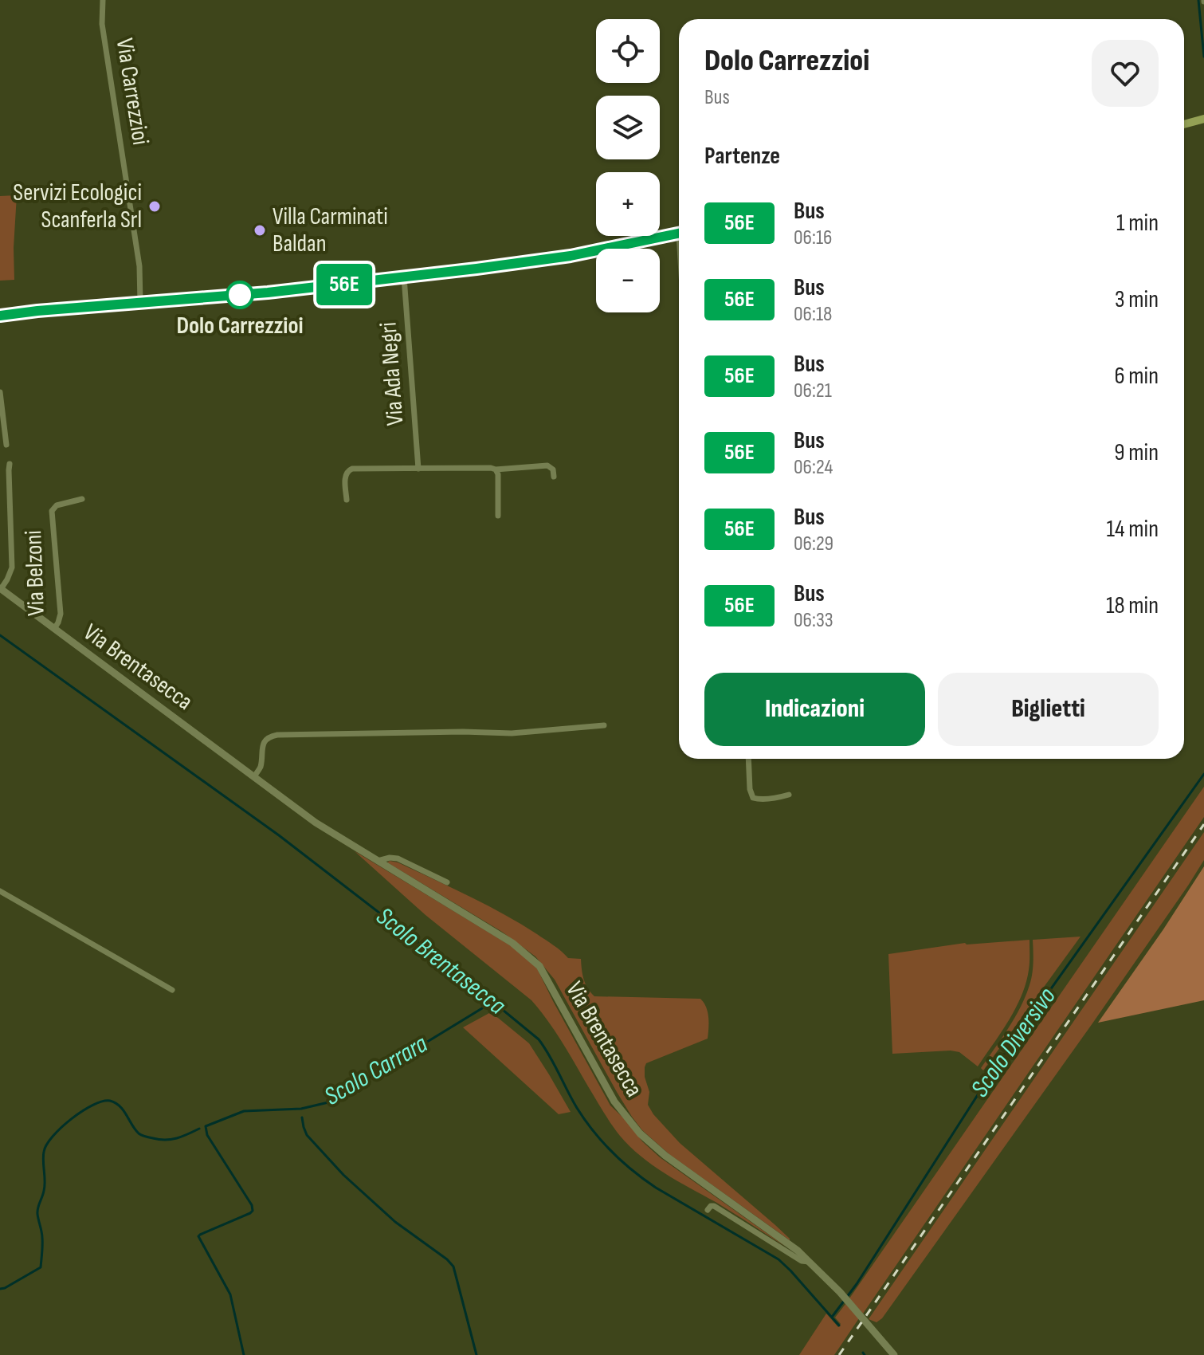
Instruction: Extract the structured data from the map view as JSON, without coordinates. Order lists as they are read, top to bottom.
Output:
{
  "streets": {
    "street": [
      "Via Carrezzioi",
      "Via Ada Negri",
      "Via Belzoni",
      "Via Brentasecca"
    ]
  },
  "crossings": [
    ["Via Belzoni", "Via Brentasecca"]
  ],
  "water": ["Scolo Brentasecca", "Scolo Diversivo", "Scolo Carrara"],
  "places": ["Servizi Ecologici Scanferla Srl", "Villa Carminati Baldan", "Dolo Carrezzioi"],
  "lines": ["bus line 56E"],
  "page": {
    "on_map": "56E",
    "map_buttons": ["+", "−"],
    "heading": [
      ["Dolo Carrezzioi", "Bus"],
      "Partenze"
    ],
    "list": [
      {
        "mark": "56E",
        "name": "Bus",
        "note": "06:16",
        "value": "1 min"
      },
      {
        "mark": "56E",
        "name": "Bus",
        "note": "06:18",
        "value": "3 min"
      },
      {
        "mark": "56E",
        "name": "Bus",
        "note": "06:21",
        "value": "6 min"
      },
      {
        "mark": "56E",
        "name": "Bus",
        "note": "06:24",
        "value": "9 min"
      },
      {
        "mark": "56E",
        "name": "Bus",
        "note": "06:29",
        "value": "14 min"
      },
      {
        "mark": "56E",
        "name": "Bus",
        "note": "06:33",
        "value": "18 min"
      }
    ],
    "buttons": ["Indicazioni", "Biglietti"]
  }
}
